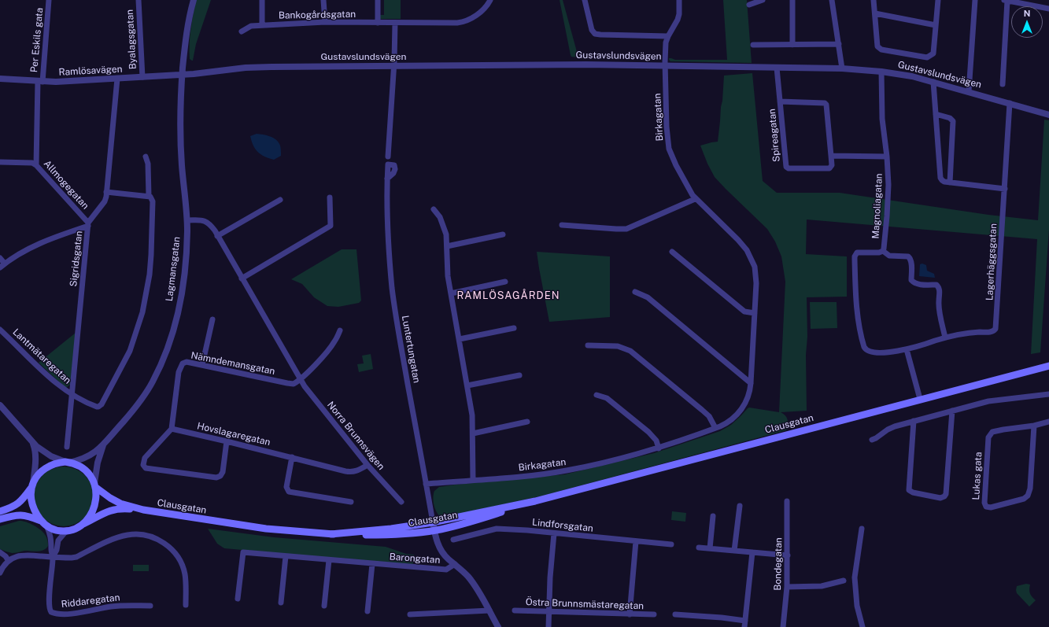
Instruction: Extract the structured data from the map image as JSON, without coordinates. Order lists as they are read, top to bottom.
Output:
{
  "streets": {
    "main road": ["Clausgatan"],
    "street": [
      "Bankogårdsgatan",
      "Byalagsgatan",
      "Per Eskils gata",
      "Gustavslundsvägen",
      "Ramlösavägen",
      "Birkagatan",
      "Spireagatan",
      "Allmogegatan",
      "Magnoliagatan",
      "Sigridsgatan",
      "Lagerhäggsgatan",
      "Lagmansgatan",
      "Luntertungatan",
      "Lantmätaregatan",
      "Nämndemansgatan",
      "Hovslagaregatan",
      "Norra Brunnsvägen",
      "Lukas gata",
      "Lindforsgatan",
      "Barongatan",
      "Bondegatan",
      "Riddaregatan",
      "Östra Brunnsmästaregatan"
    ]
  },
  "crossings": [
    ["Byalagsgatan", "Ramlösavägen"],
    ["Per Eskils gata", "Ramlösavägen"],
    ["Per Eskils gata", "Allmogegatan"],
    ["Gustavslundsvägen", "Ramlösavägen"],
    ["Gustavslundsvägen", "Birkagatan"],
    ["Gustavslundsvägen", "Spireagatan"],
    ["Gustavslundsvägen", "Magnoliagatan"],
    ["Gustavslundsvägen", "Lagerhäggsgatan"],
    ["Gustavslundsvägen", "Lagmansgatan"],
    ["Ramlösavägen", "Allmogegatan"],
    ["Ramlösavägen", "Sigridsgatan"],
    ["Ramlösavägen", "Lagmansgatan"],
    ["Birkagatan", "Luntertungatan"],
    ["Allmogegatan", "Sigridsgatan"],
    ["Magnoliagatan", "Lagerhäggsgatan"],
    ["Sigridsgatan", "Lantmätaregatan"],
    ["Lagmansgatan", "Clausgatan"],
    ["Lagmansgatan", "Norra Brunnsvägen"],
    ["Lagmansgatan", "Riddaregatan"],
    ["Luntertungatan", "Clausgatan"],
    ["Nämndemansgatan", "Hovslagaregatan"],
    ["Nämndemansgatan", "Norra Brunnsvägen"],
    ["Clausgatan", "Riddaregatan"],
    ["Hovslagaregatan", "Norra Brunnsvägen"]
  ],
  "districts": ["RAMLÖSAGÅRDEN"],
  "north": "top"
}
